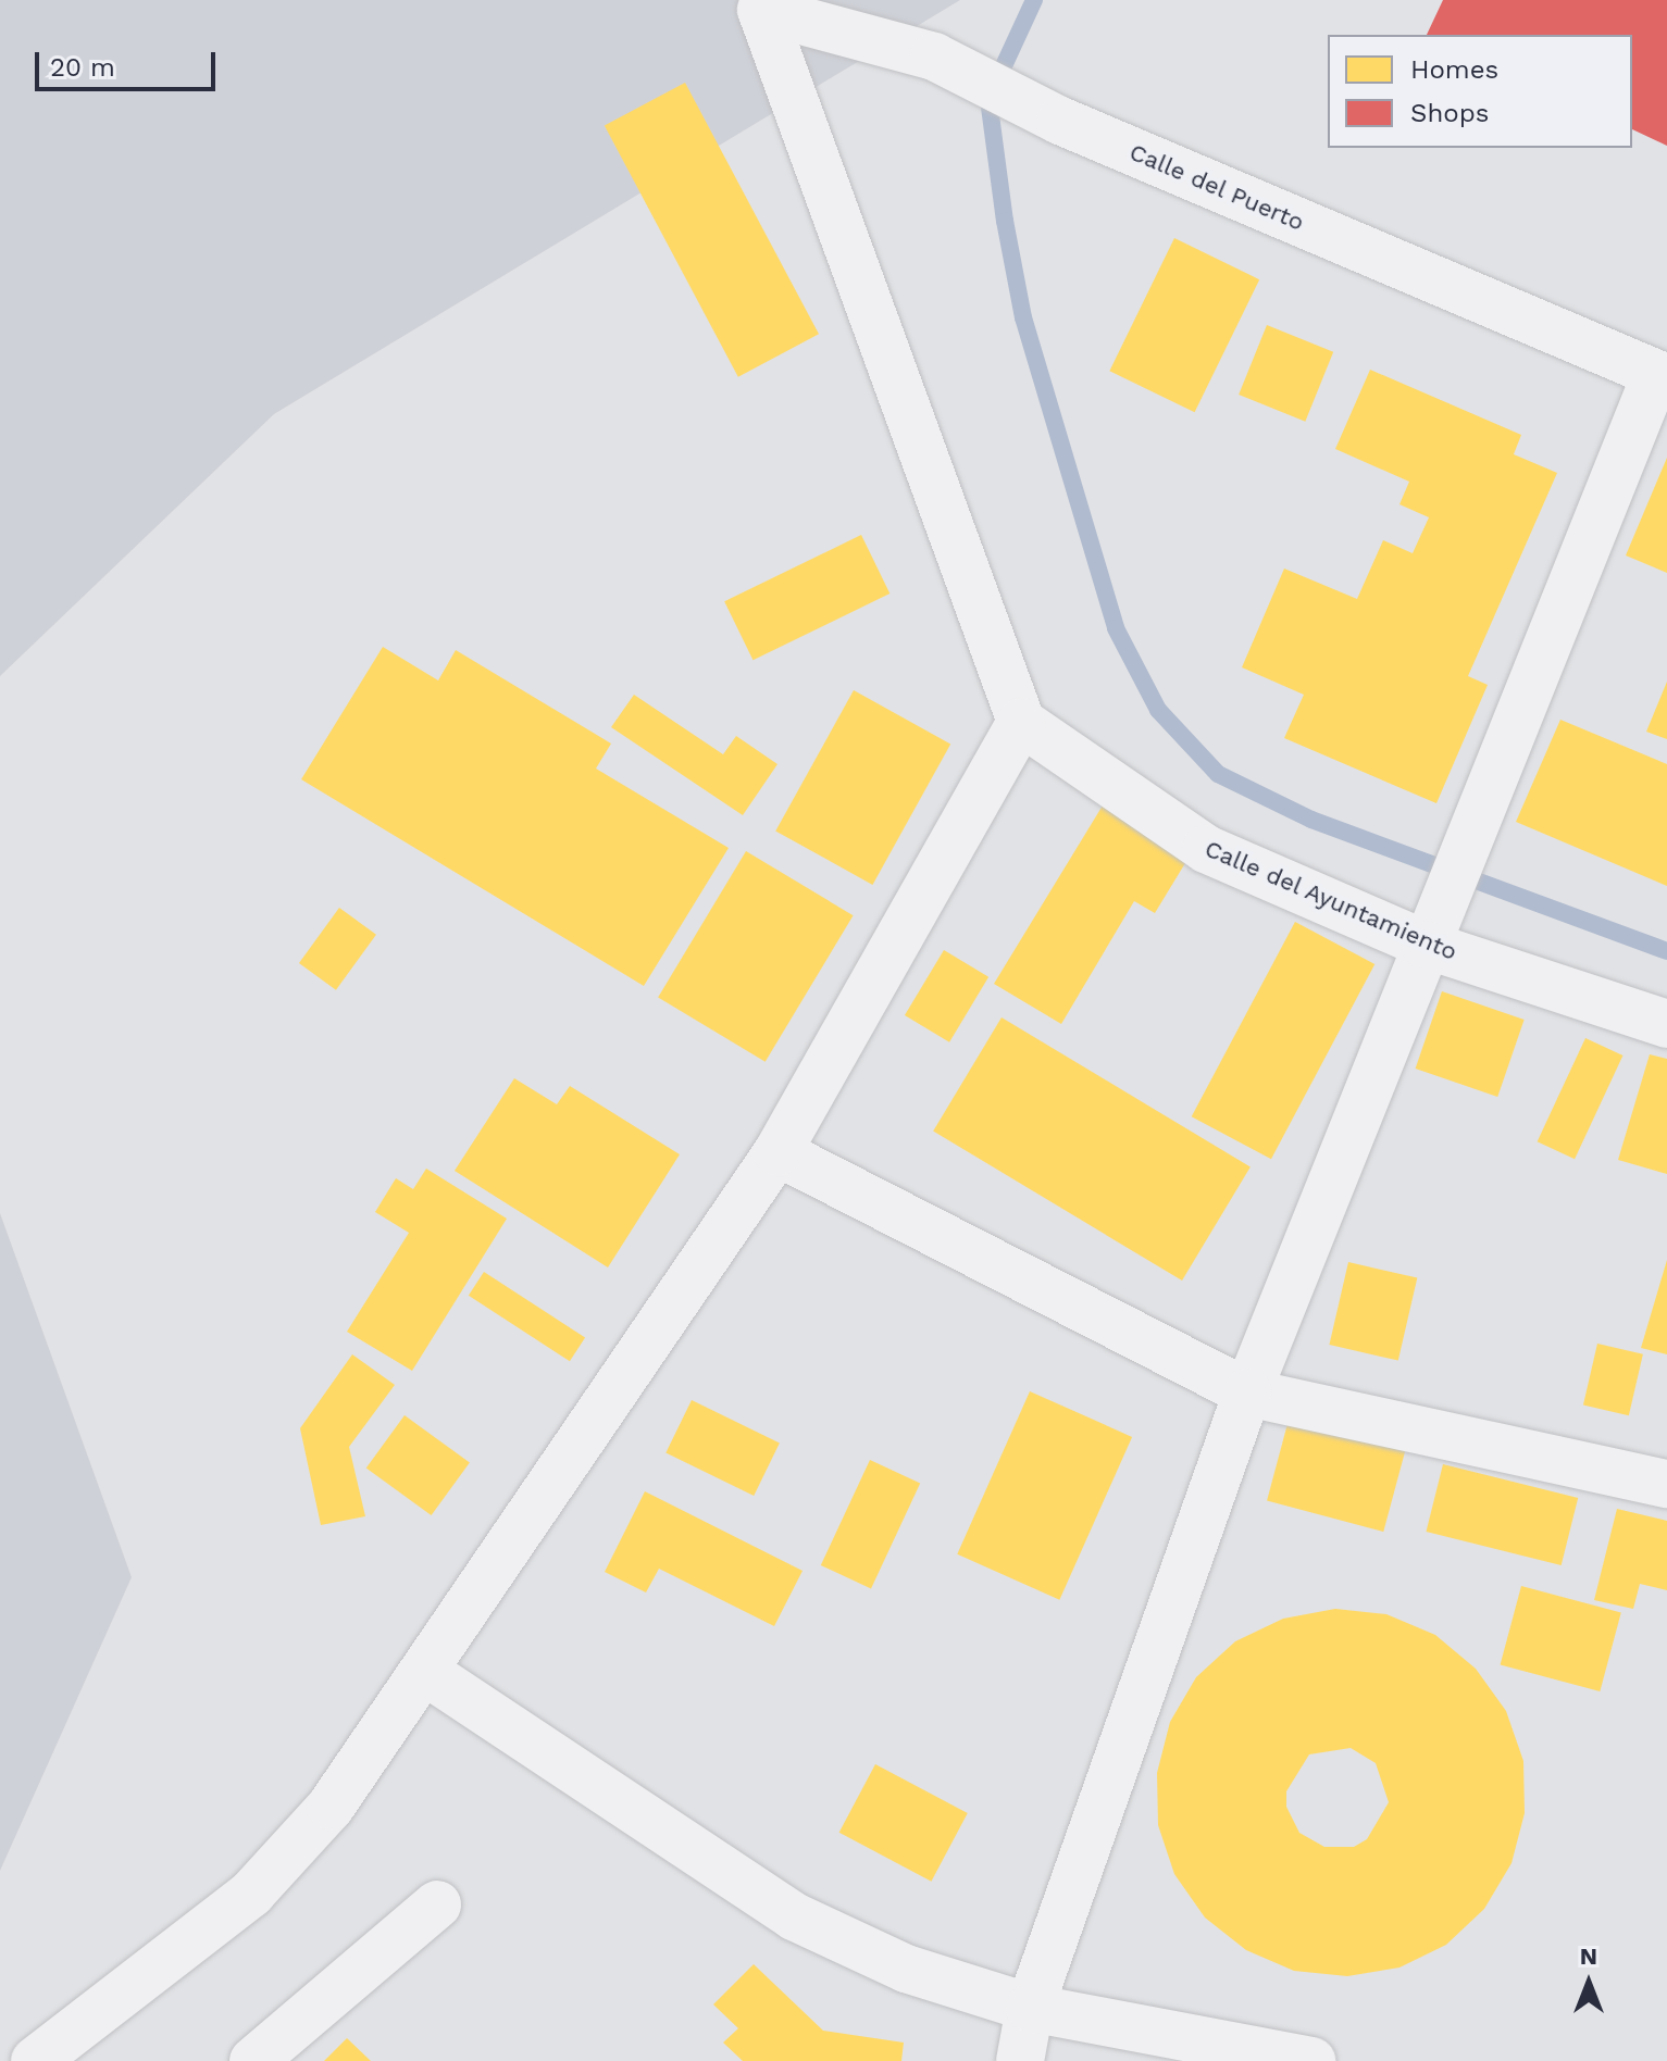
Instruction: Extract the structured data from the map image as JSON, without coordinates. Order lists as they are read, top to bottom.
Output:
{
  "streets": {
    "street": ["Calle del Puerto", "Calle del Ayuntamiento"]
  },
  "crossings": [
    ["Calle del Puerto", "Calle del Ayuntamiento"]
  ],
  "legend": ["Homes", "Shops"],
  "scale_bar": "20 m",
  "north": "top"
}
